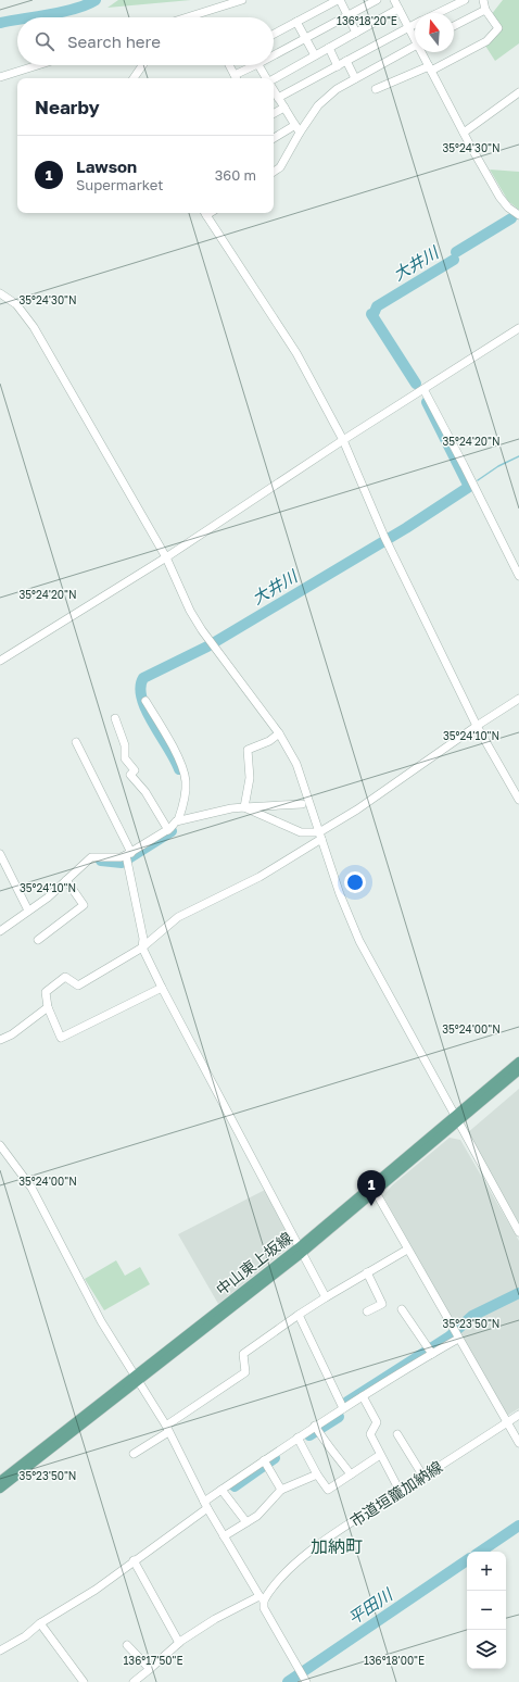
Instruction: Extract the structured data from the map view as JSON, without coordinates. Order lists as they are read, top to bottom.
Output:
{
  "streets": {
    "main road": ["中山東上坂線"],
    "street": ["市道垣籠加納線"]
  },
  "districts": ["加納町"],
  "water": ["大井川", "平田川"],
  "north": "top",
  "page": {
    "search": "Search here",
    "heading": "Nearby",
    "list": [
      {
        "mark": "1",
        "name": "Lawson",
        "note": "Supermarket",
        "value": "360 m"
      }
    ],
    "pins": "1",
    "map_buttons": ["+", "−"]
  },
  "coordinates": [
    "136°18'20\"E",
    "35°24'30\"N",
    "35°24'20\"N",
    "35°24'10\"N",
    "35°24'00\"N",
    "35°23'50\"N",
    "136°17'50\"E",
    "136°18'00\"E"
  ]
}
